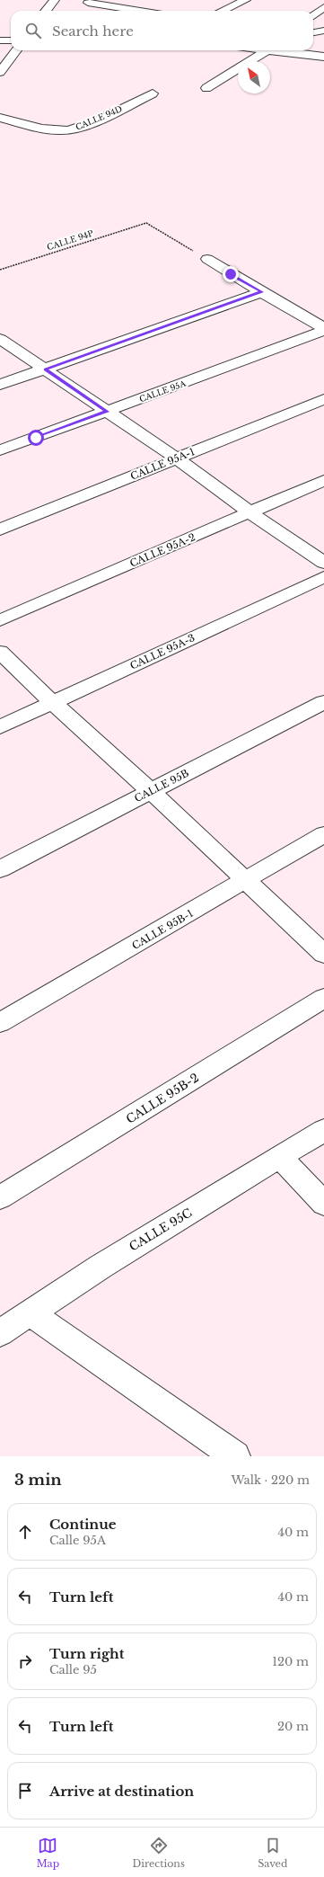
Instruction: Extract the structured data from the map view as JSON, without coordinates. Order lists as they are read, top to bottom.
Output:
{
  "streets": {
    "street": [
      "CALLE 94D",
      "CALLE 95A",
      "CALLE 95A-1",
      "CALLE 95A-2",
      "CALLE 95A-3",
      "CALLE 95B",
      "CALLE 95B-1",
      "CALLE 95B-2",
      "CALLE 95C"
    ],
    "path": ["CALLE 94P"]
  },
  "north": "top left",
  "page": {
    "search": "Search here",
    "heading": ["3 min", "Walk · 220 m"],
    "list": [
      ["Continue", "Calle 95A", "40 m"],
      ["Turn left", "40 m"],
      ["Turn right", "Calle 95", "120 m"],
      ["Turn left", "20 m"],
      "Arrive at destination"
    ],
    "nav": ["Map", "Directions", "Saved"]
  }
}
